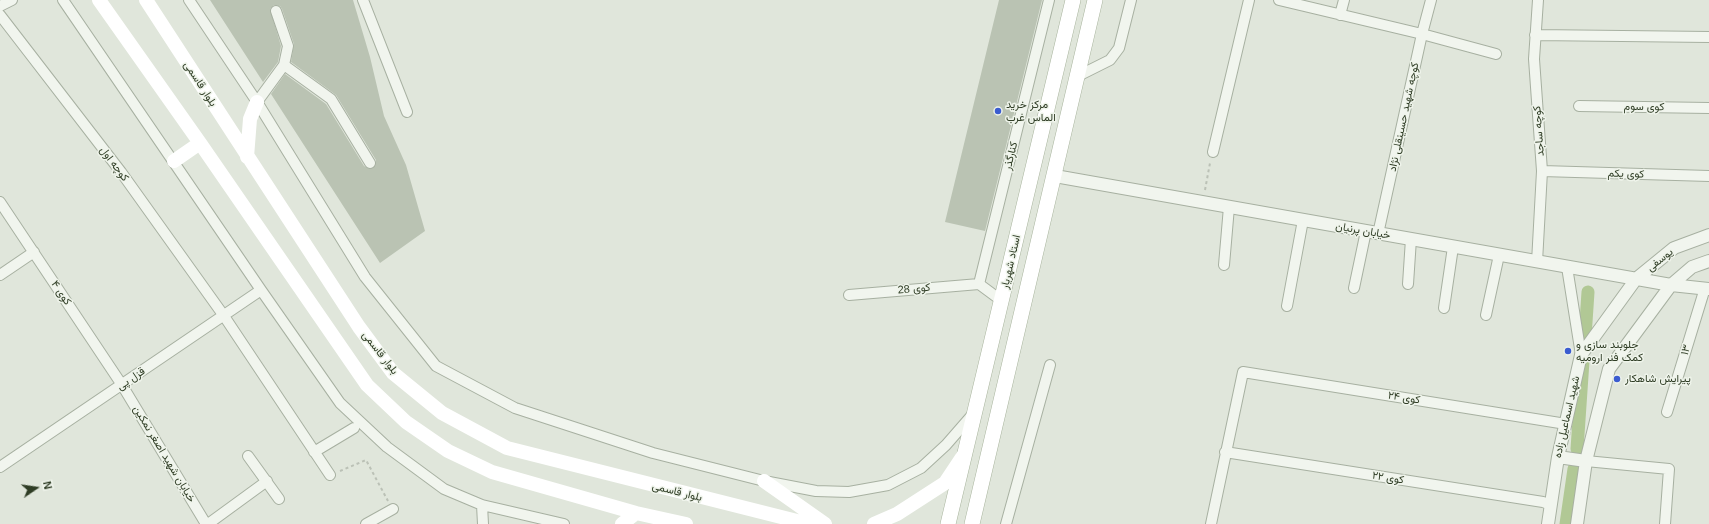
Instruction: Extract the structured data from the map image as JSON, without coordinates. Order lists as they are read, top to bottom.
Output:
{
  "streets": {
    "main road": ["بلوار قاسمی", "استاد شهریار"],
    "street": [
      "کوی سوم",
      "کوچه شهید حسینقلی نژاد",
      "کوچه ساجد",
      "کنارگذر",
      "کوچه اول",
      "کوی یکم",
      "خیابان پرنیان",
      "یوسفی",
      "کوی 28",
      "کوی ۴",
      "۱۳",
      "قزل پی",
      "کوی ۲۴",
      "شهید اسماعیل زاده",
      "خیابان شهید اصغر نمکین",
      "کوی ۲۲"
    ]
  },
  "crossings": [
    ["کوچه شهید حسینقلی نژاد", "خیابان پرنیان"],
    ["کوچه ساجد", "کوی یکم"],
    ["کوچه ساجد", "خیابان پرنیان"],
    ["کنارگذر", "کوی 28"],
    ["کوچه اول", "قزل پی"],
    ["خیابان پرنیان", "یوسفی"],
    ["خیابان پرنیان", "استاد شهریار"],
    ["خیابان پرنیان", "۱۳"],
    ["خیابان پرنیان", "شهید اسماعیل زاده"],
    ["یوسفی", "شهید اسماعیل زاده"],
    ["کوی ۴", "قزل پی"],
    ["کوی ۴", "خیابان شهید اصغر نمکین"],
    ["قزل پی", "خیابان شهید اصغر نمکین"],
    ["کوی ۲۴", "شهید اسماعیل زاده"],
    ["کوی ۲۴", "کوی ۲۲"],
    ["شهید اسماعیل زاده", "کوی ۲۲"]
  ],
  "places": ["مرکز خرید الماس غرب", "جلوبند سازی و کمک فنر ارومیه", "پیرایش شاهکار"],
  "north": "right"
}
